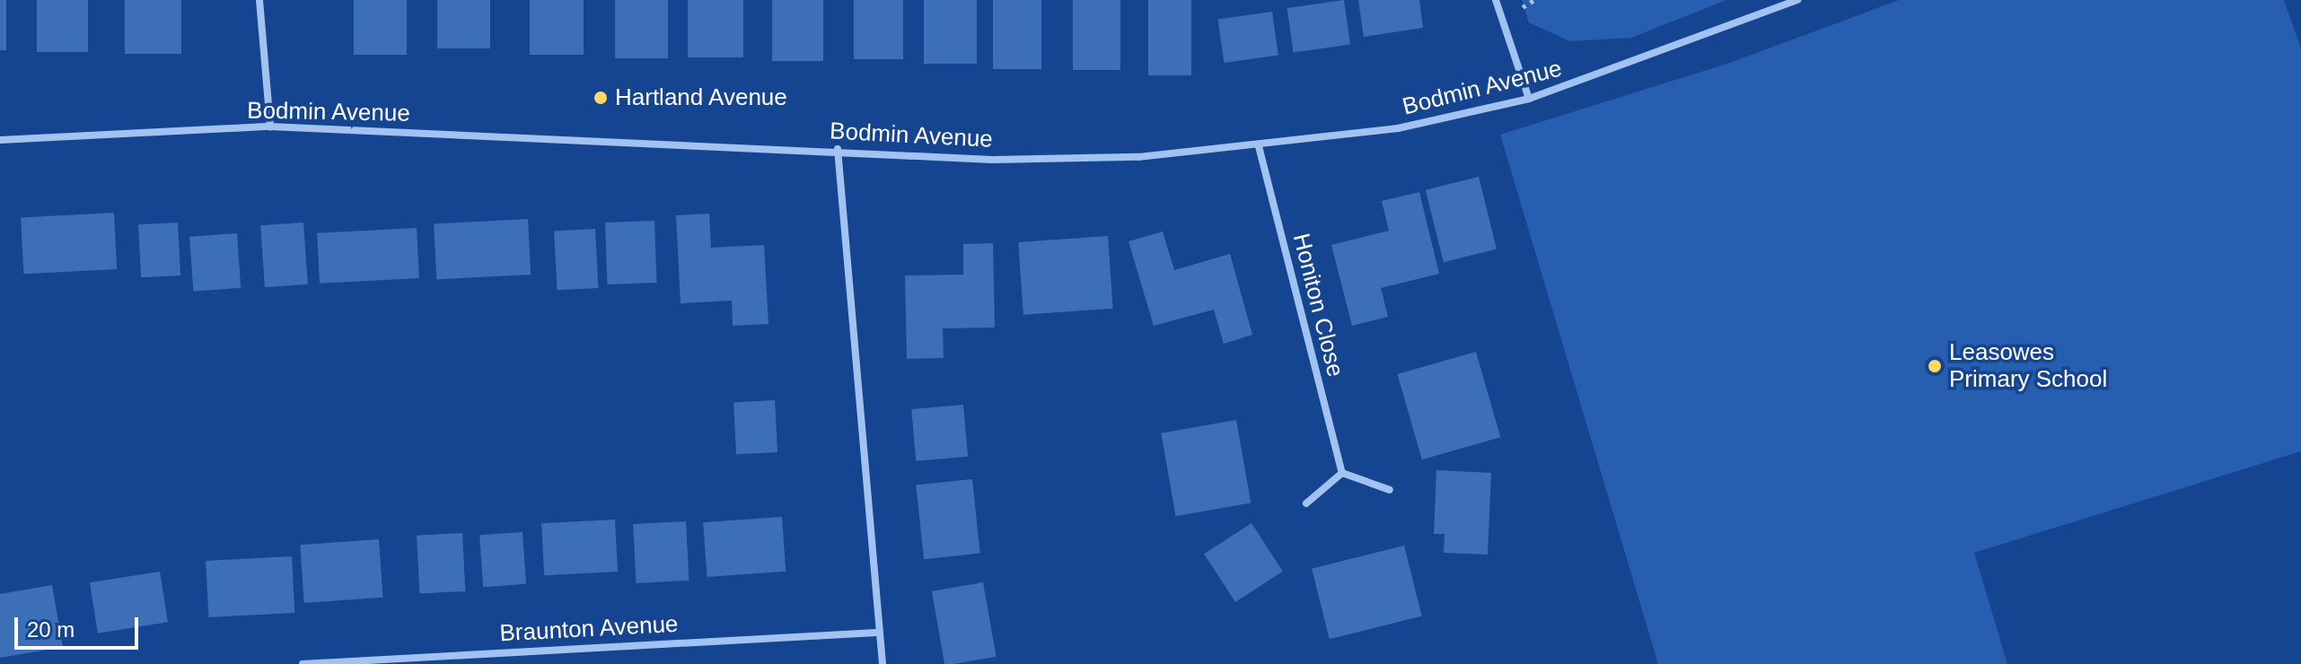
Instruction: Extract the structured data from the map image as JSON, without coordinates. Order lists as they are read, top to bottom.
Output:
{
  "streets": {
    "street": ["Bodmin Avenue", "Honiton Close", "Braunton Avenue"]
  },
  "crossings": [
    ["Bodmin Avenue", "Honiton Close"]
  ],
  "places": ["Hartland Avenue", "Leasowes Primary School"],
  "scale_bar": "20 m"
}
